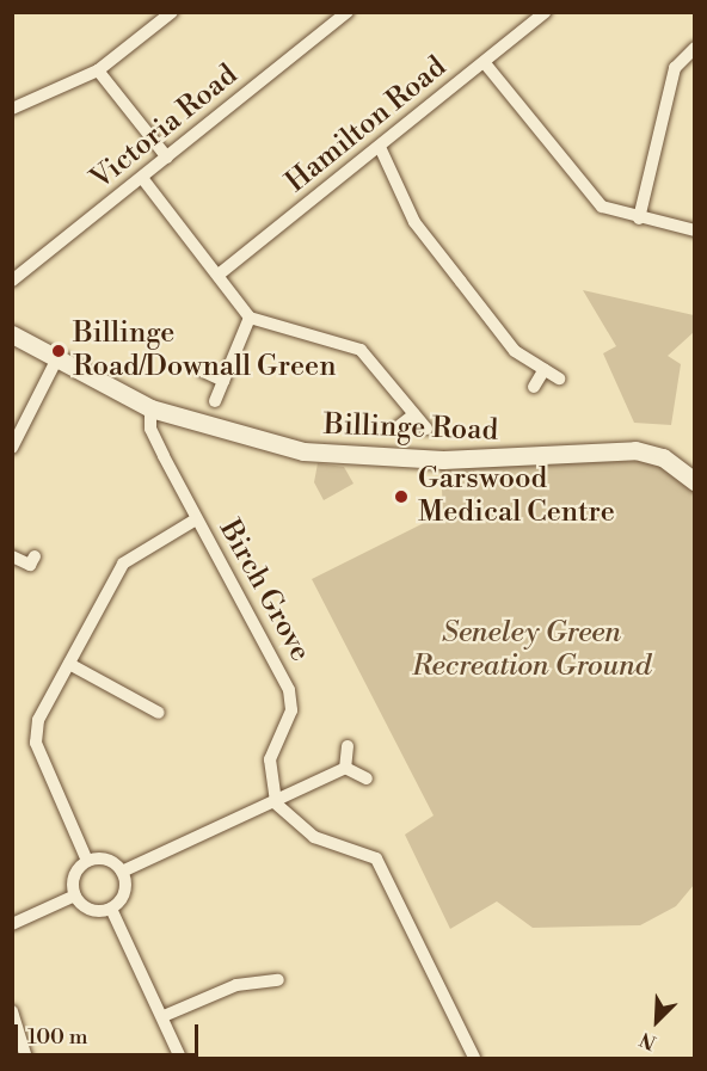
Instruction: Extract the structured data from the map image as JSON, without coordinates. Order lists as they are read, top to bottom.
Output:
{
  "streets": {
    "main road": ["Billinge Road"],
    "street": ["Hamilton Road", "Victoria Road", "Birch Grove"]
  },
  "crossings": [
    ["Billinge Road", "Birch Grove"]
  ],
  "parks": ["Seneley Green Recreation Ground"],
  "places": ["Billinge Road/Downall Green", "Garswood Medical Centre"],
  "scale_bar": "100 m",
  "north": "bottom left"
}
